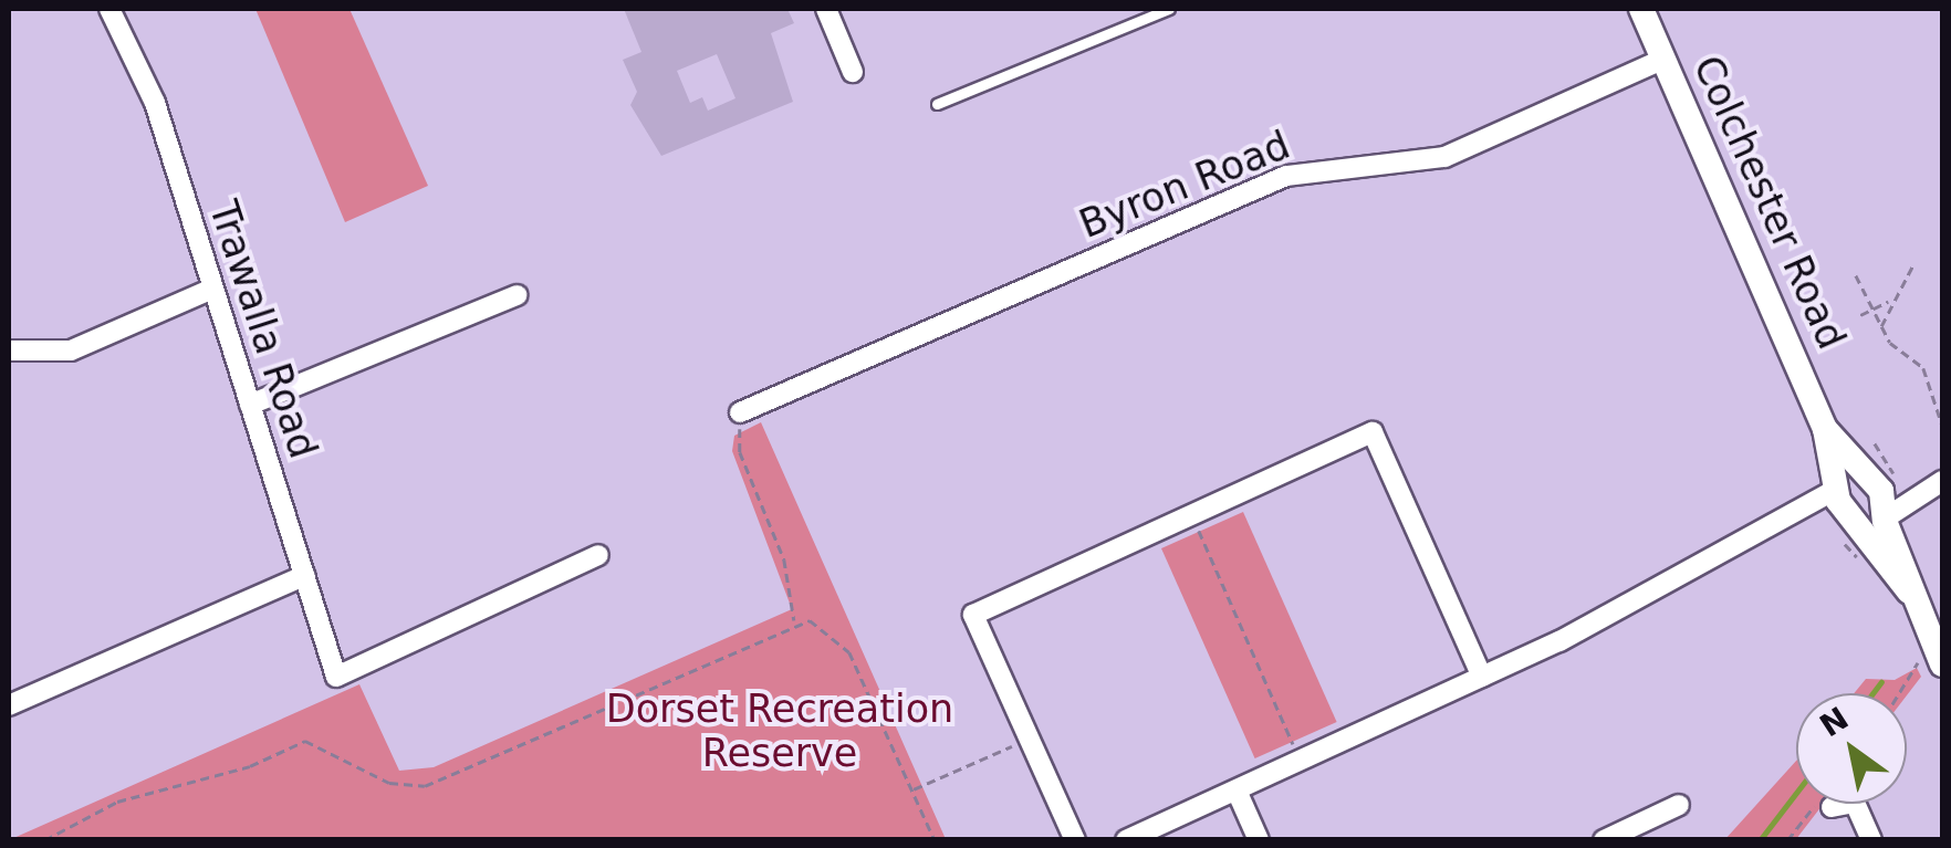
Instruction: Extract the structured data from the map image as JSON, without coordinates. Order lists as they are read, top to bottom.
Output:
{
  "streets": {
    "main road": ["Colchester Road"],
    "street": ["Byron Road", "Trawalla Road"]
  },
  "crossings": [
    ["Byron Road", "Colchester Road"]
  ],
  "parks": ["Dorset Recreation Reserve"],
  "north": "top left"
}
